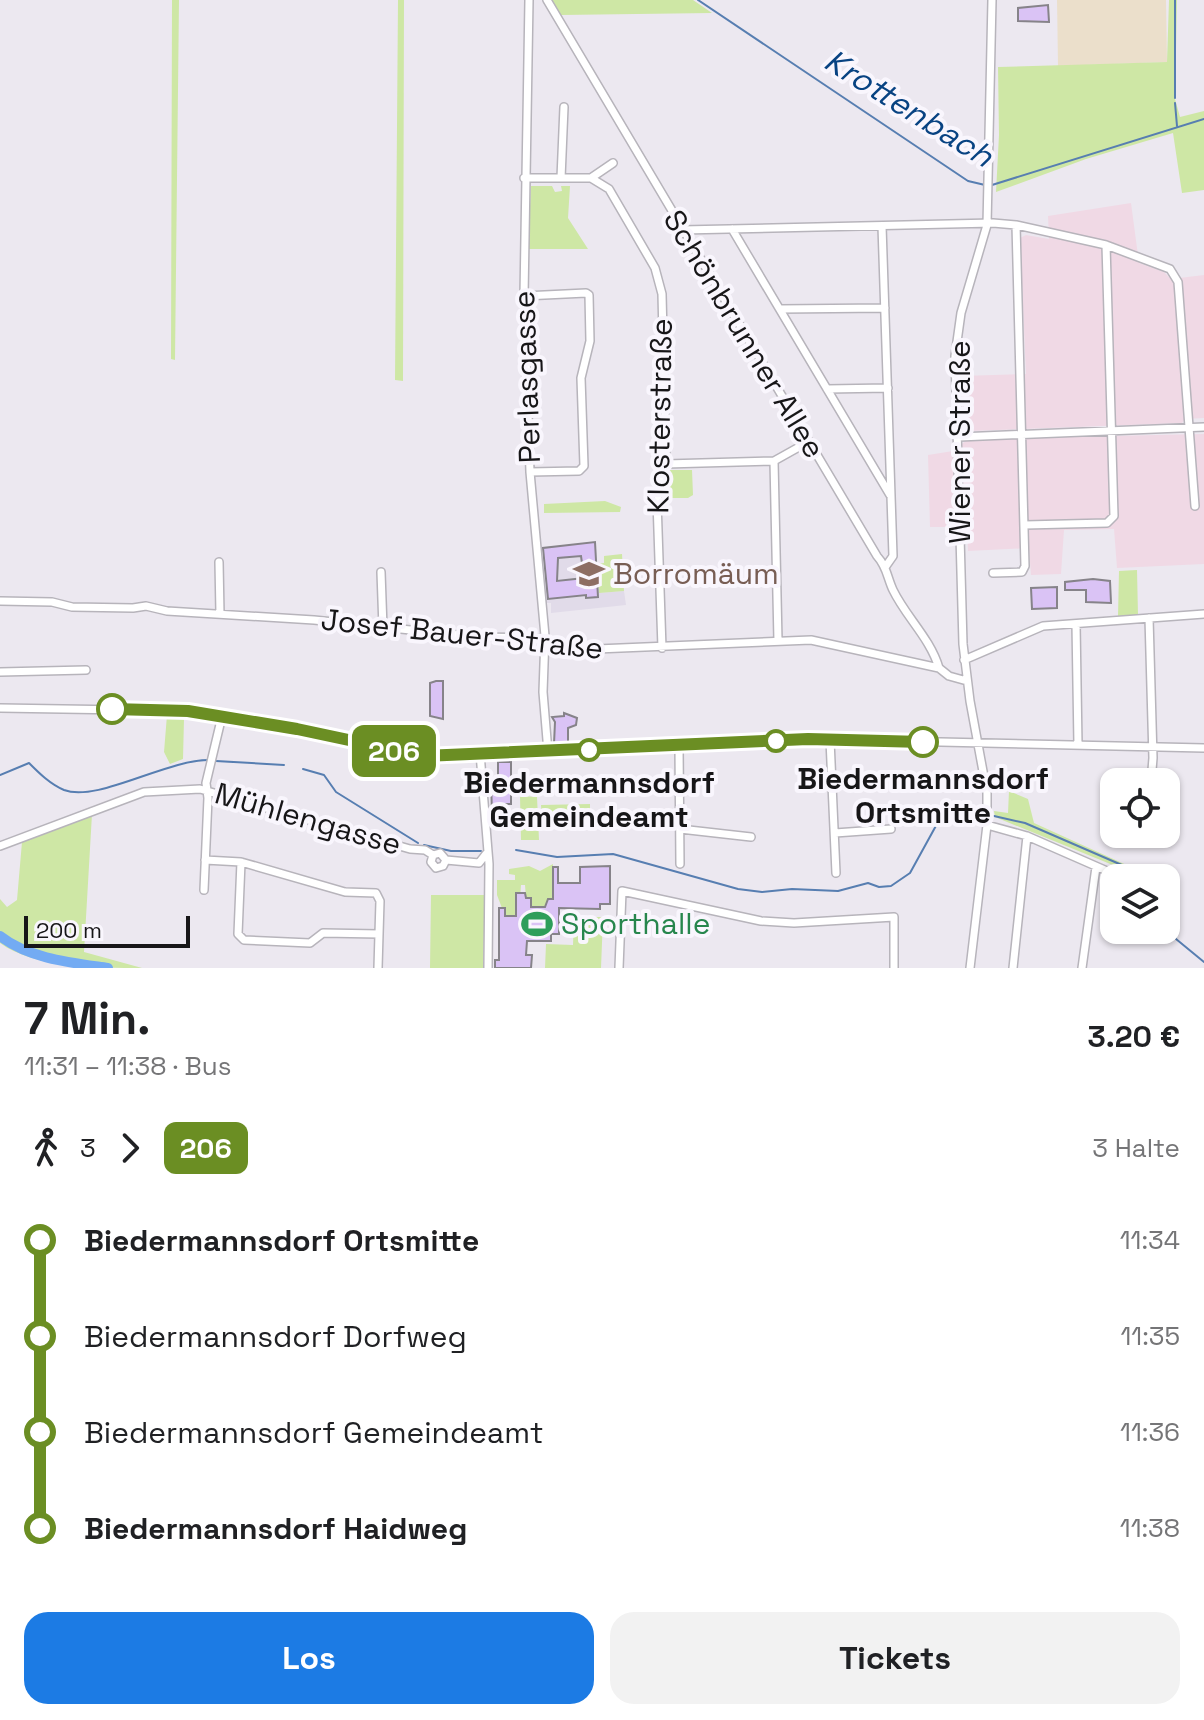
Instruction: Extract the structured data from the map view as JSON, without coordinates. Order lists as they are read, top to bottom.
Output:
{
  "streets": {
    "street": [
      "Schönbrunner Allee",
      "Perlasgasse",
      "Klosterstraße",
      "Wiener Straße",
      "Josef Bauer-Straße",
      "Mühlengasse"
    ]
  },
  "crossings": [
    ["Schönbrunner Allee", "Josef Bauer-Straße"],
    ["Perlasgasse", "Josef Bauer-Straße"],
    ["Klosterstraße", "Josef Bauer-Straße"],
    ["Wiener Straße", "Josef Bauer-Straße"]
  ],
  "water": ["Krottenbach"],
  "places": {
    "school or university": ["Borromäum"],
    "other": ["Biedermannsdorf Ortsmitte", "Biedermannsdorf Gemeindeamt"],
    "sports": ["Sporthalle"]
  },
  "lines": ["bus line 206"],
  "scale_bar": "200 m",
  "page": {
    "on_map": "206",
    "scale": "200 m",
    "heading": ["7 Min.", "11:31 – 11:38 · Bus", "3.20 €"],
    "legs": ["3", "206", "3 Halte"],
    "list": [
      {
        "name": "Biedermannsdorf Ortsmitte",
        "value": "11:34"
      },
      {
        "name": "Biedermannsdorf Dorfweg",
        "value": "11:35"
      },
      {
        "name": "Biedermannsdorf Gemeindeamt",
        "value": "11:36"
      },
      {
        "name": "Biedermannsdorf Haidweg",
        "value": "11:38"
      }
    ],
    "buttons": ["Los", "Tickets"]
  }
}
